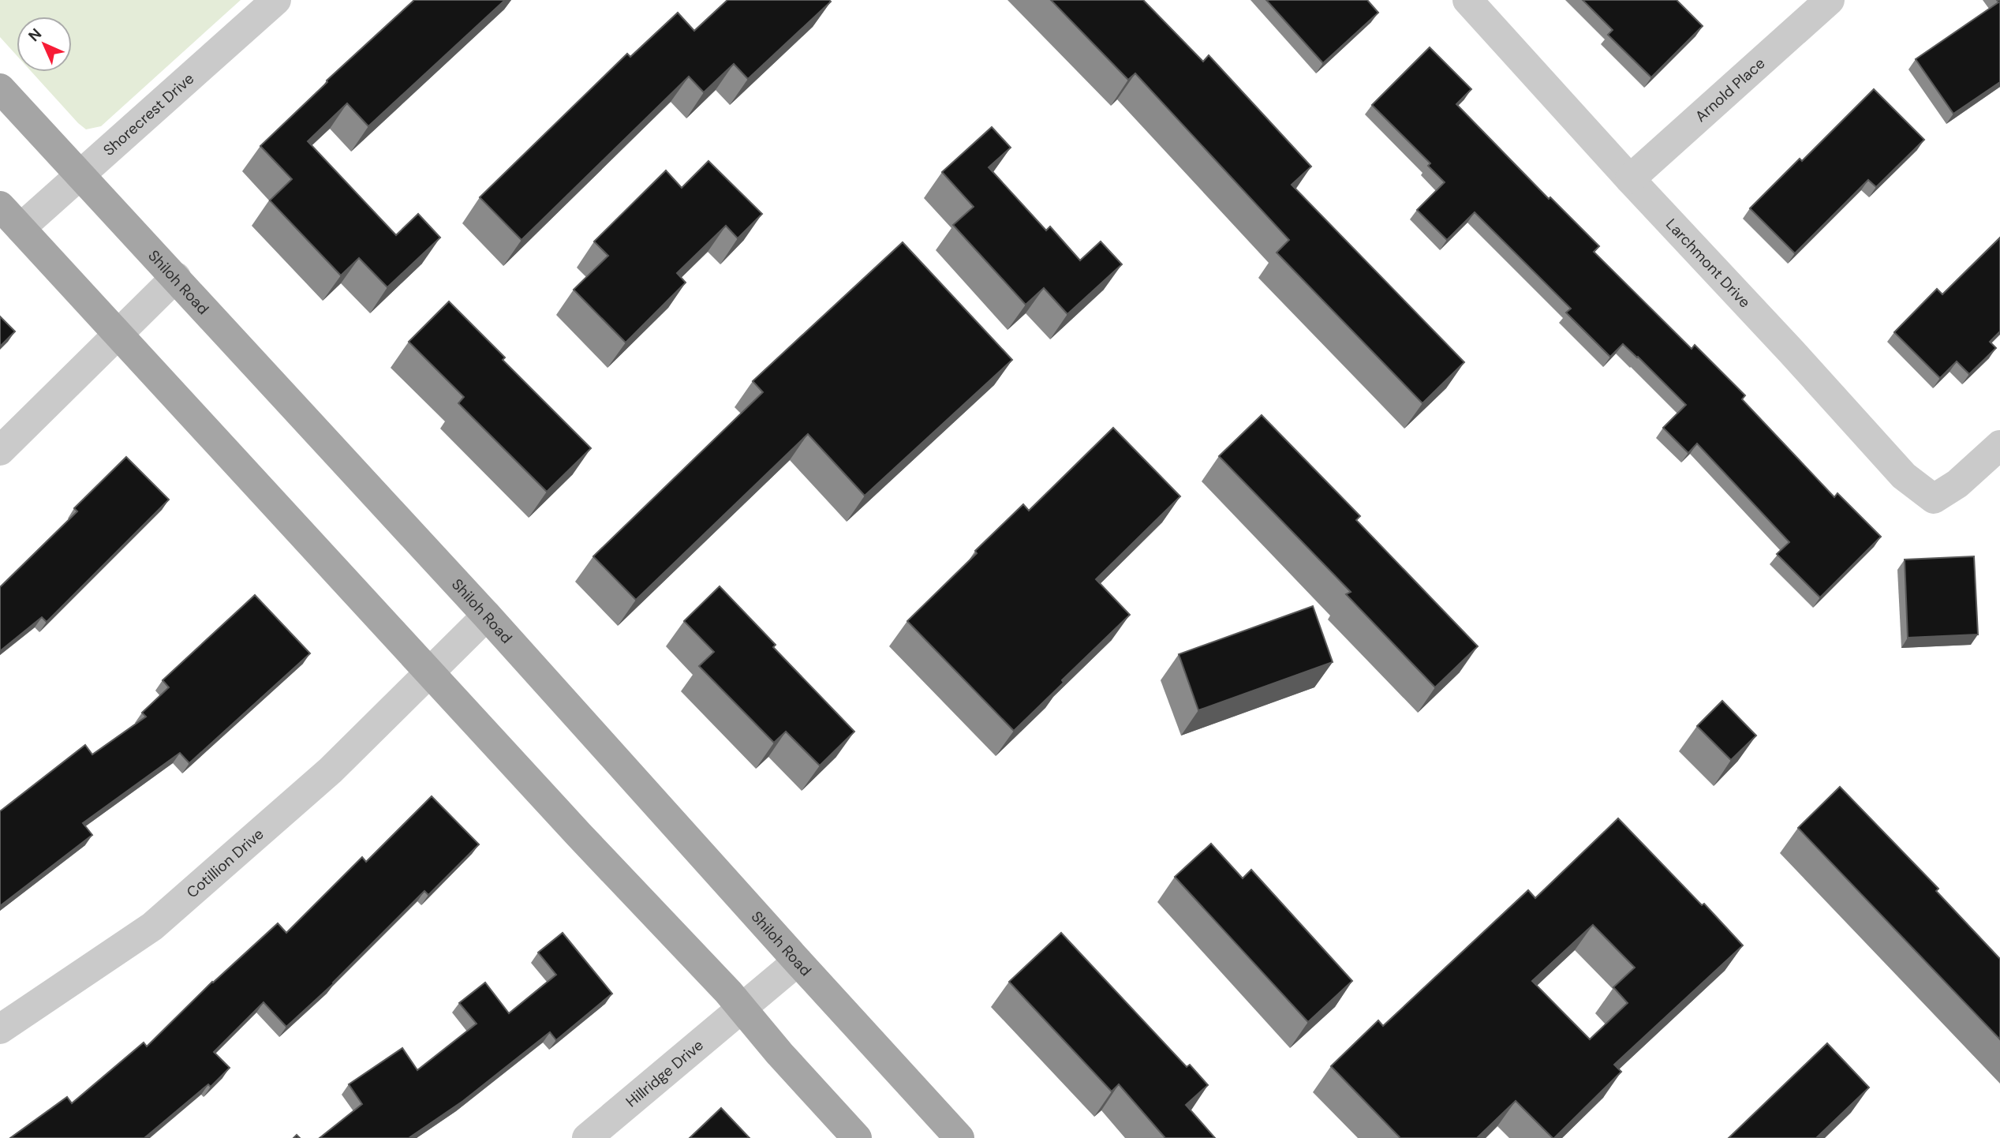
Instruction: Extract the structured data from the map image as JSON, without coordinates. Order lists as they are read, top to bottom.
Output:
{
  "streets": {
    "main road": ["Shiloh Road"],
    "street": [
      "Arnold Place",
      "Shorecrest Drive",
      "Larchmont Drive",
      "Cotillion Drive",
      "Hillridge Drive"
    ]
  },
  "crossings": [
    ["Arnold Place", "Larchmont Drive"],
    ["Shorecrest Drive", "Shiloh Road"],
    ["Shiloh Road", "Cotillion Drive"],
    ["Shiloh Road", "Hillridge Drive"]
  ],
  "north": "top left"
}
